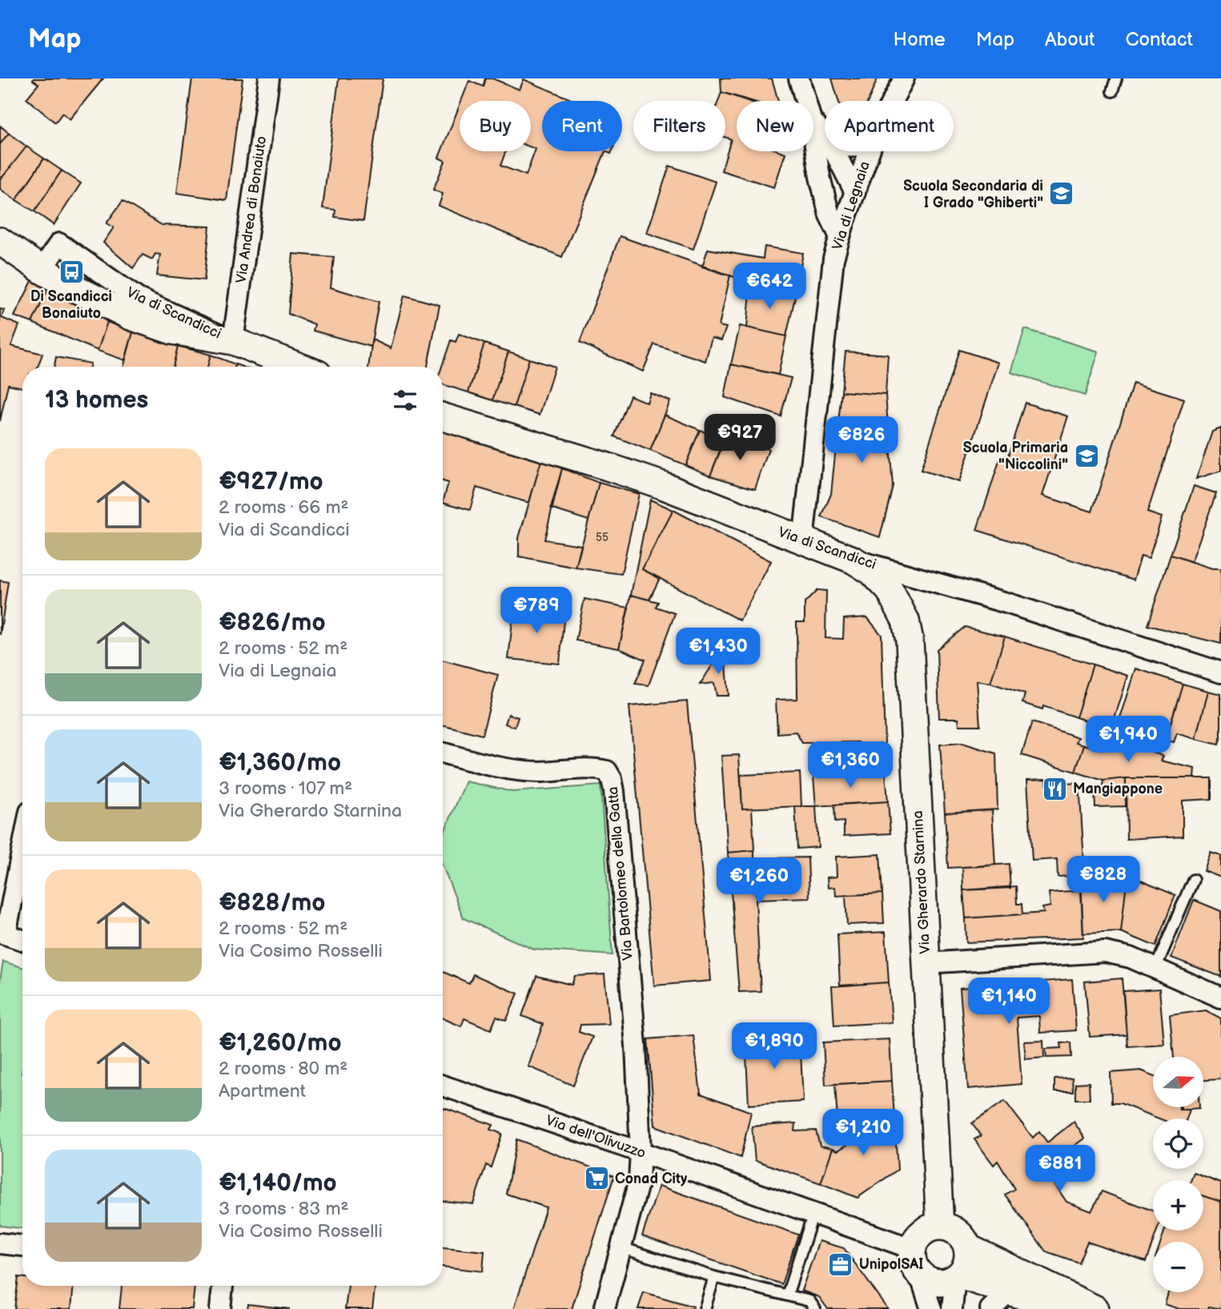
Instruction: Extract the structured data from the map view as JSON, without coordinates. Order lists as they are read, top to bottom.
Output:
{
  "streets": {
    "street": [
      "Via di Legnaia",
      "Via Andrea di Bonaiuto",
      "Via di Scandicci",
      "Via Bartolomeo della Gatta",
      "Via Gherardo Starnina",
      "Via dell'Olivuzzo"
    ]
  },
  "crossings": [
    ["Via di Legnaia", "Via di Scandicci"],
    ["Via Andrea di Bonaiuto", "Via di Scandicci"],
    ["Via di Scandicci", "Via Gherardo Starnina"],
    ["Via Bartolomeo della Gatta", "Via dell'Olivuzzo"],
    ["Via Gherardo Starnina", "Via dell'Olivuzzo"]
  ],
  "places": {
    "school or university": ["Scuola Secondaria di I Grado \"Ghiberti\"", "Scuola Primaria \"Niccolini\""],
    "bus stop": ["Di Scandicci Bonaiuto"],
    "restaurant": ["Mangiappone"],
    "supermarket": ["Conad City"],
    "office": ["UnipolSAI"]
  },
  "house_numbers": ["55"],
  "north": "right",
  "page": {
    "header": "Map",
    "nav": [
      "Home",
      "Map",
      "About",
      "Contact"
    ],
    "chip": [
      "Buy",
      "Rent",
      "Filters",
      "New",
      "Apartment"
    ],
    "price": [
      "€642",
      "€927",
      "€826",
      "€789",
      "€1,430",
      "€1,940",
      "€1,360",
      "€828",
      "€1,260",
      "€1,140",
      "€1,890",
      "€1,210",
      "€881"
    ],
    "heading": "13 homes",
    "list": [
      {
        "name": "€927/mo",
        "note": "2 rooms · 66 m² · Via di Scandicci"
      },
      {
        "name": "€826/mo",
        "note": "2 rooms · 52 m² · Via di Legnaia"
      },
      {
        "name": "€1,360/mo",
        "note": "3 rooms · 107 m² · Via Gherardo Starnina"
      },
      {
        "name": "€828/mo",
        "note": "2 rooms · 52 m² · Via Cosimo Rosselli"
      },
      {
        "name": "€1,260/mo",
        "note": "2 rooms · 80 m² · Apartment"
      },
      {
        "name": "€1,140/mo",
        "note": "3 rooms · 83 m² · Via Cosimo Rosselli"
      }
    ],
    "map_buttons": ["+", "−"]
  }
}
